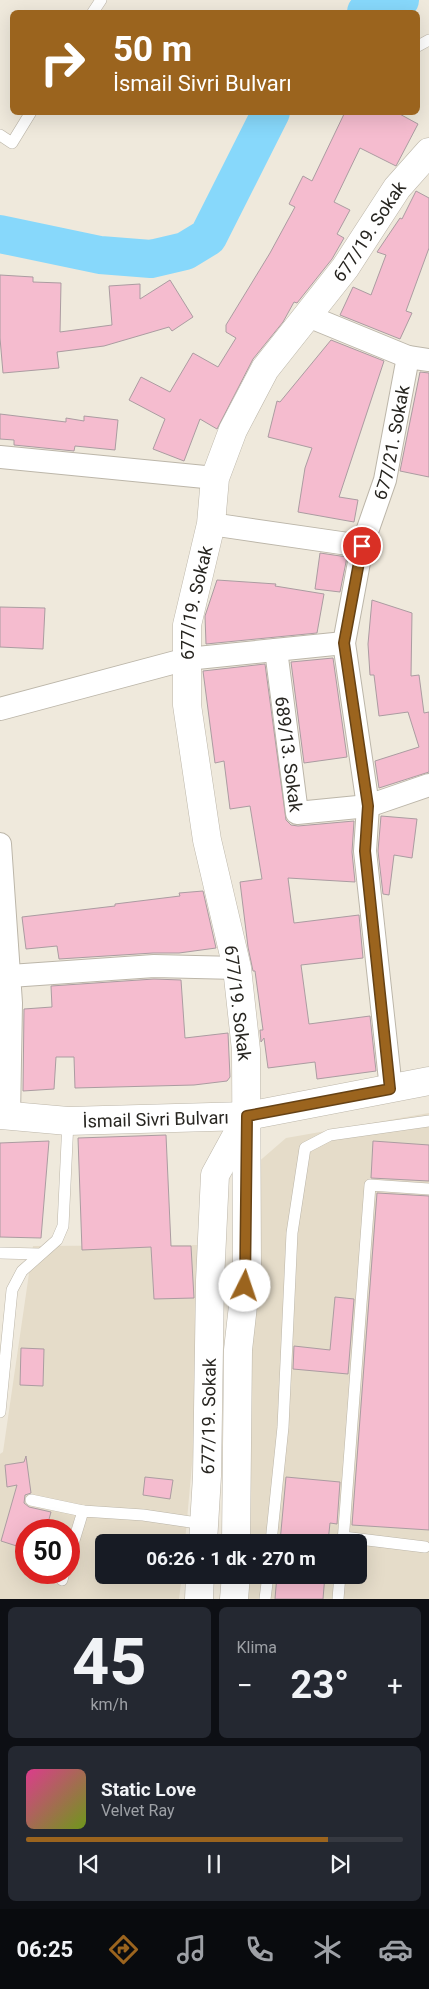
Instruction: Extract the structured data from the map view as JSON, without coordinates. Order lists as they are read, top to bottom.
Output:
{
  "streets": {
    "main road": ["677/19. Sokak", "İsmail Sivri Bulvarı"],
    "street": ["677/21. Sokak", "689/13. Sokak"]
  },
  "crossings": [
    ["677/19. Sokak", "İsmail Sivri Bulvarı"],
    ["677/21. Sokak", "689/13. Sokak"],
    ["677/21. Sokak", "İsmail Sivri Bulvarı"]
  ],
  "page": {
    "turn": ["50 m", "İsmail Sivri Bulvarı"],
    "limit": "50",
    "trip": "06:26 · 1 dk · 270 m",
    "tile": [
      ["45", "km/h"],
      "Klima"
    ],
    "heat": ["−", "23°", "+"],
    "song": ["Static Love", "Velvet Ray"],
    "tabs": "06:25"
  }
}
